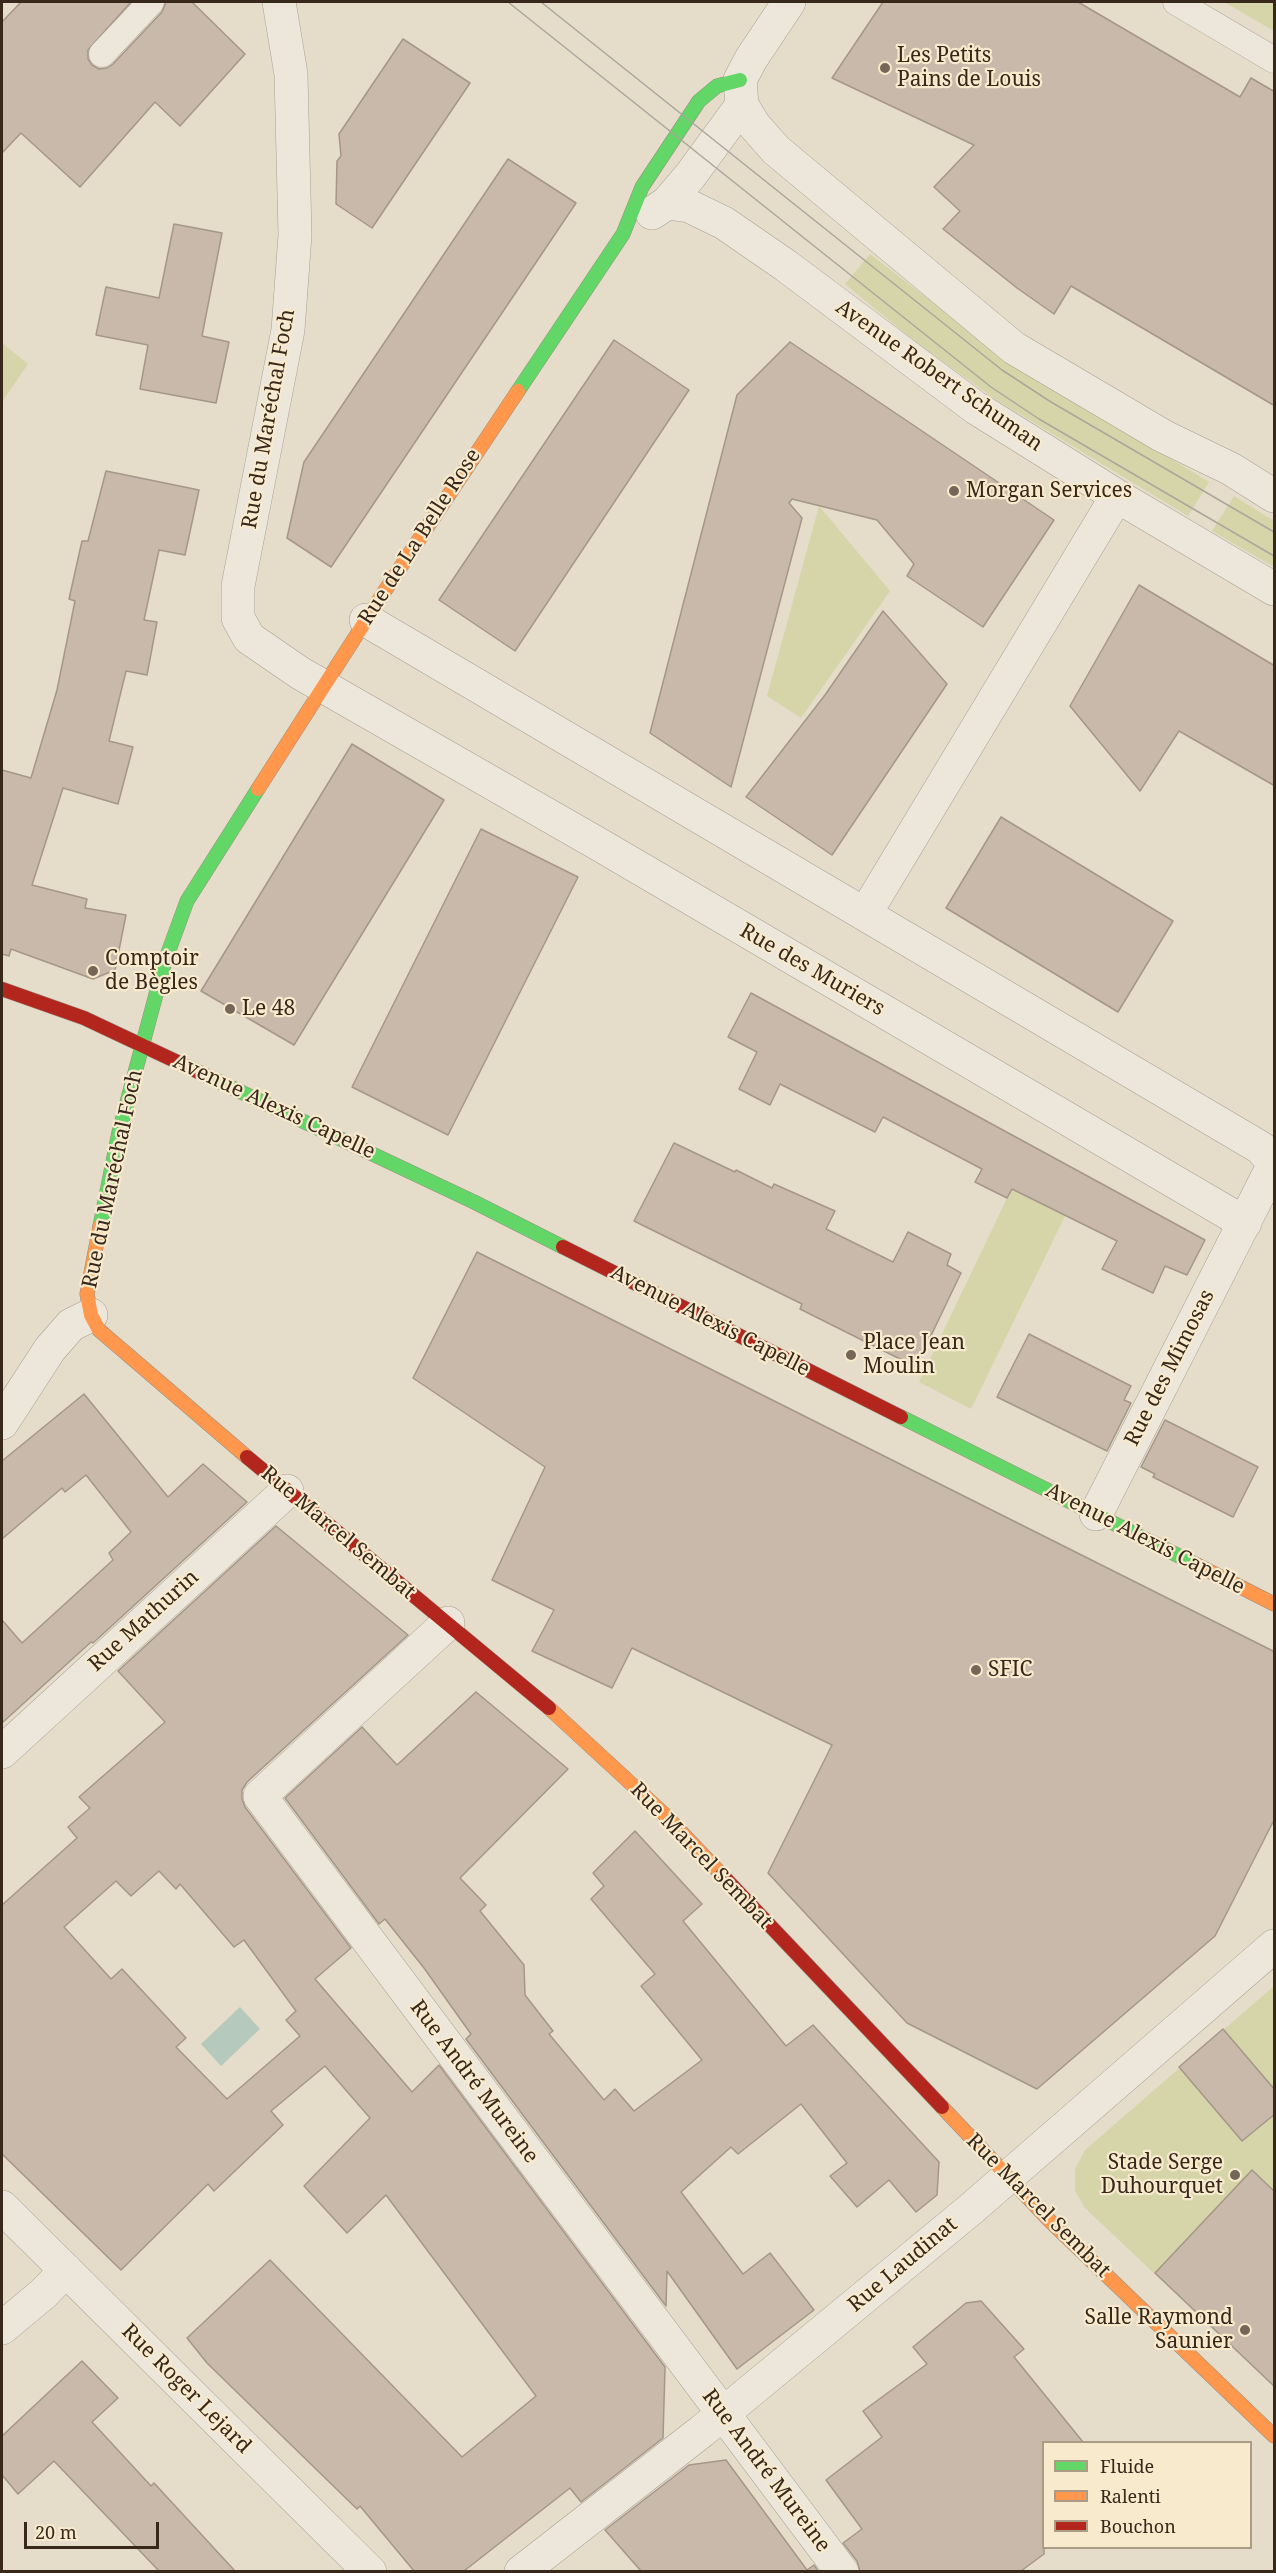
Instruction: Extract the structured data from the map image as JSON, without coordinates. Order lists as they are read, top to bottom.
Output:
{
  "streets": {
    "street": [
      "Avenue Robert Schuman",
      "Rue du Maréchal Foch",
      "Rue de La Belle Rose",
      "Rue des Muriers",
      "Avenue Alexis Capelle",
      "Rue des Mimosas",
      "Rue Marcel Sembat",
      "Rue Mathurin",
      "Rue André Mureine",
      "Rue Laudinat",
      "Rue Roger Lejard"
    ]
  },
  "crossings": [
    ["Avenue Robert Schuman", "Rue de La Belle Rose"],
    ["Rue du Maréchal Foch", "Rue de La Belle Rose"],
    ["Rue du Maréchal Foch", "Rue des Muriers"],
    ["Rue du Maréchal Foch", "Avenue Alexis Capelle"],
    ["Rue du Maréchal Foch", "Rue Marcel Sembat"],
    ["Rue de La Belle Rose", "Rue des Muriers"],
    ["Rue des Muriers", "Rue des Mimosas"],
    ["Avenue Alexis Capelle", "Rue des Mimosas"],
    ["Rue Marcel Sembat", "Rue Mathurin"],
    ["Rue Marcel Sembat", "Rue André Mureine"],
    ["Rue Marcel Sembat", "Rue Laudinat"],
    ["Rue André Mureine", "Rue Laudinat"]
  ],
  "places": [
    "Les Petits Pains de Louis",
    "Morgan Services",
    "Comptoir de Bègles",
    "Le 48",
    "Place Jean Moulin",
    "SFIC",
    "Stade Serge Duhourquet",
    "Salle Raymond Saunier"
  ],
  "legend": ["Fluide", "Ralenti", "Bouchon"],
  "scale_bar": "20 m"
}
